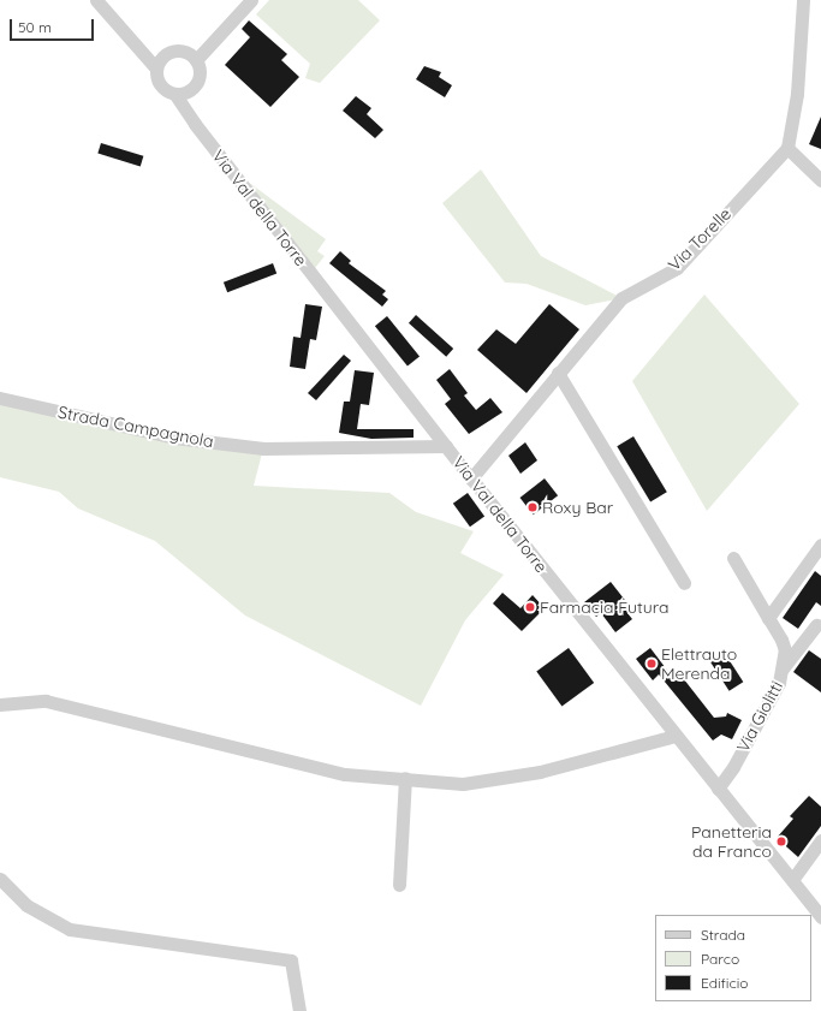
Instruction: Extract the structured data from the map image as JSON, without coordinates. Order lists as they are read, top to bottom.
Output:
{
  "streets": {
    "street": [
      "Via Val della Torre",
      "Via Torelle",
      "Strada Campagnola",
      "Via Giolitti"
    ]
  },
  "crossings": [
    ["Via Val della Torre", "Via Torelle"],
    ["Via Val della Torre", "Strada Campagnola"],
    ["Via Val della Torre", "Via Giolitti"]
  ],
  "places": [
    "Roxy Bar",
    "Farmacia Futura",
    "Elettrauto Merenda",
    "Panetteria da Franco"
  ],
  "legend": ["Strada", "Parco", "Edificio"],
  "scale_bar": "50 m"
}
